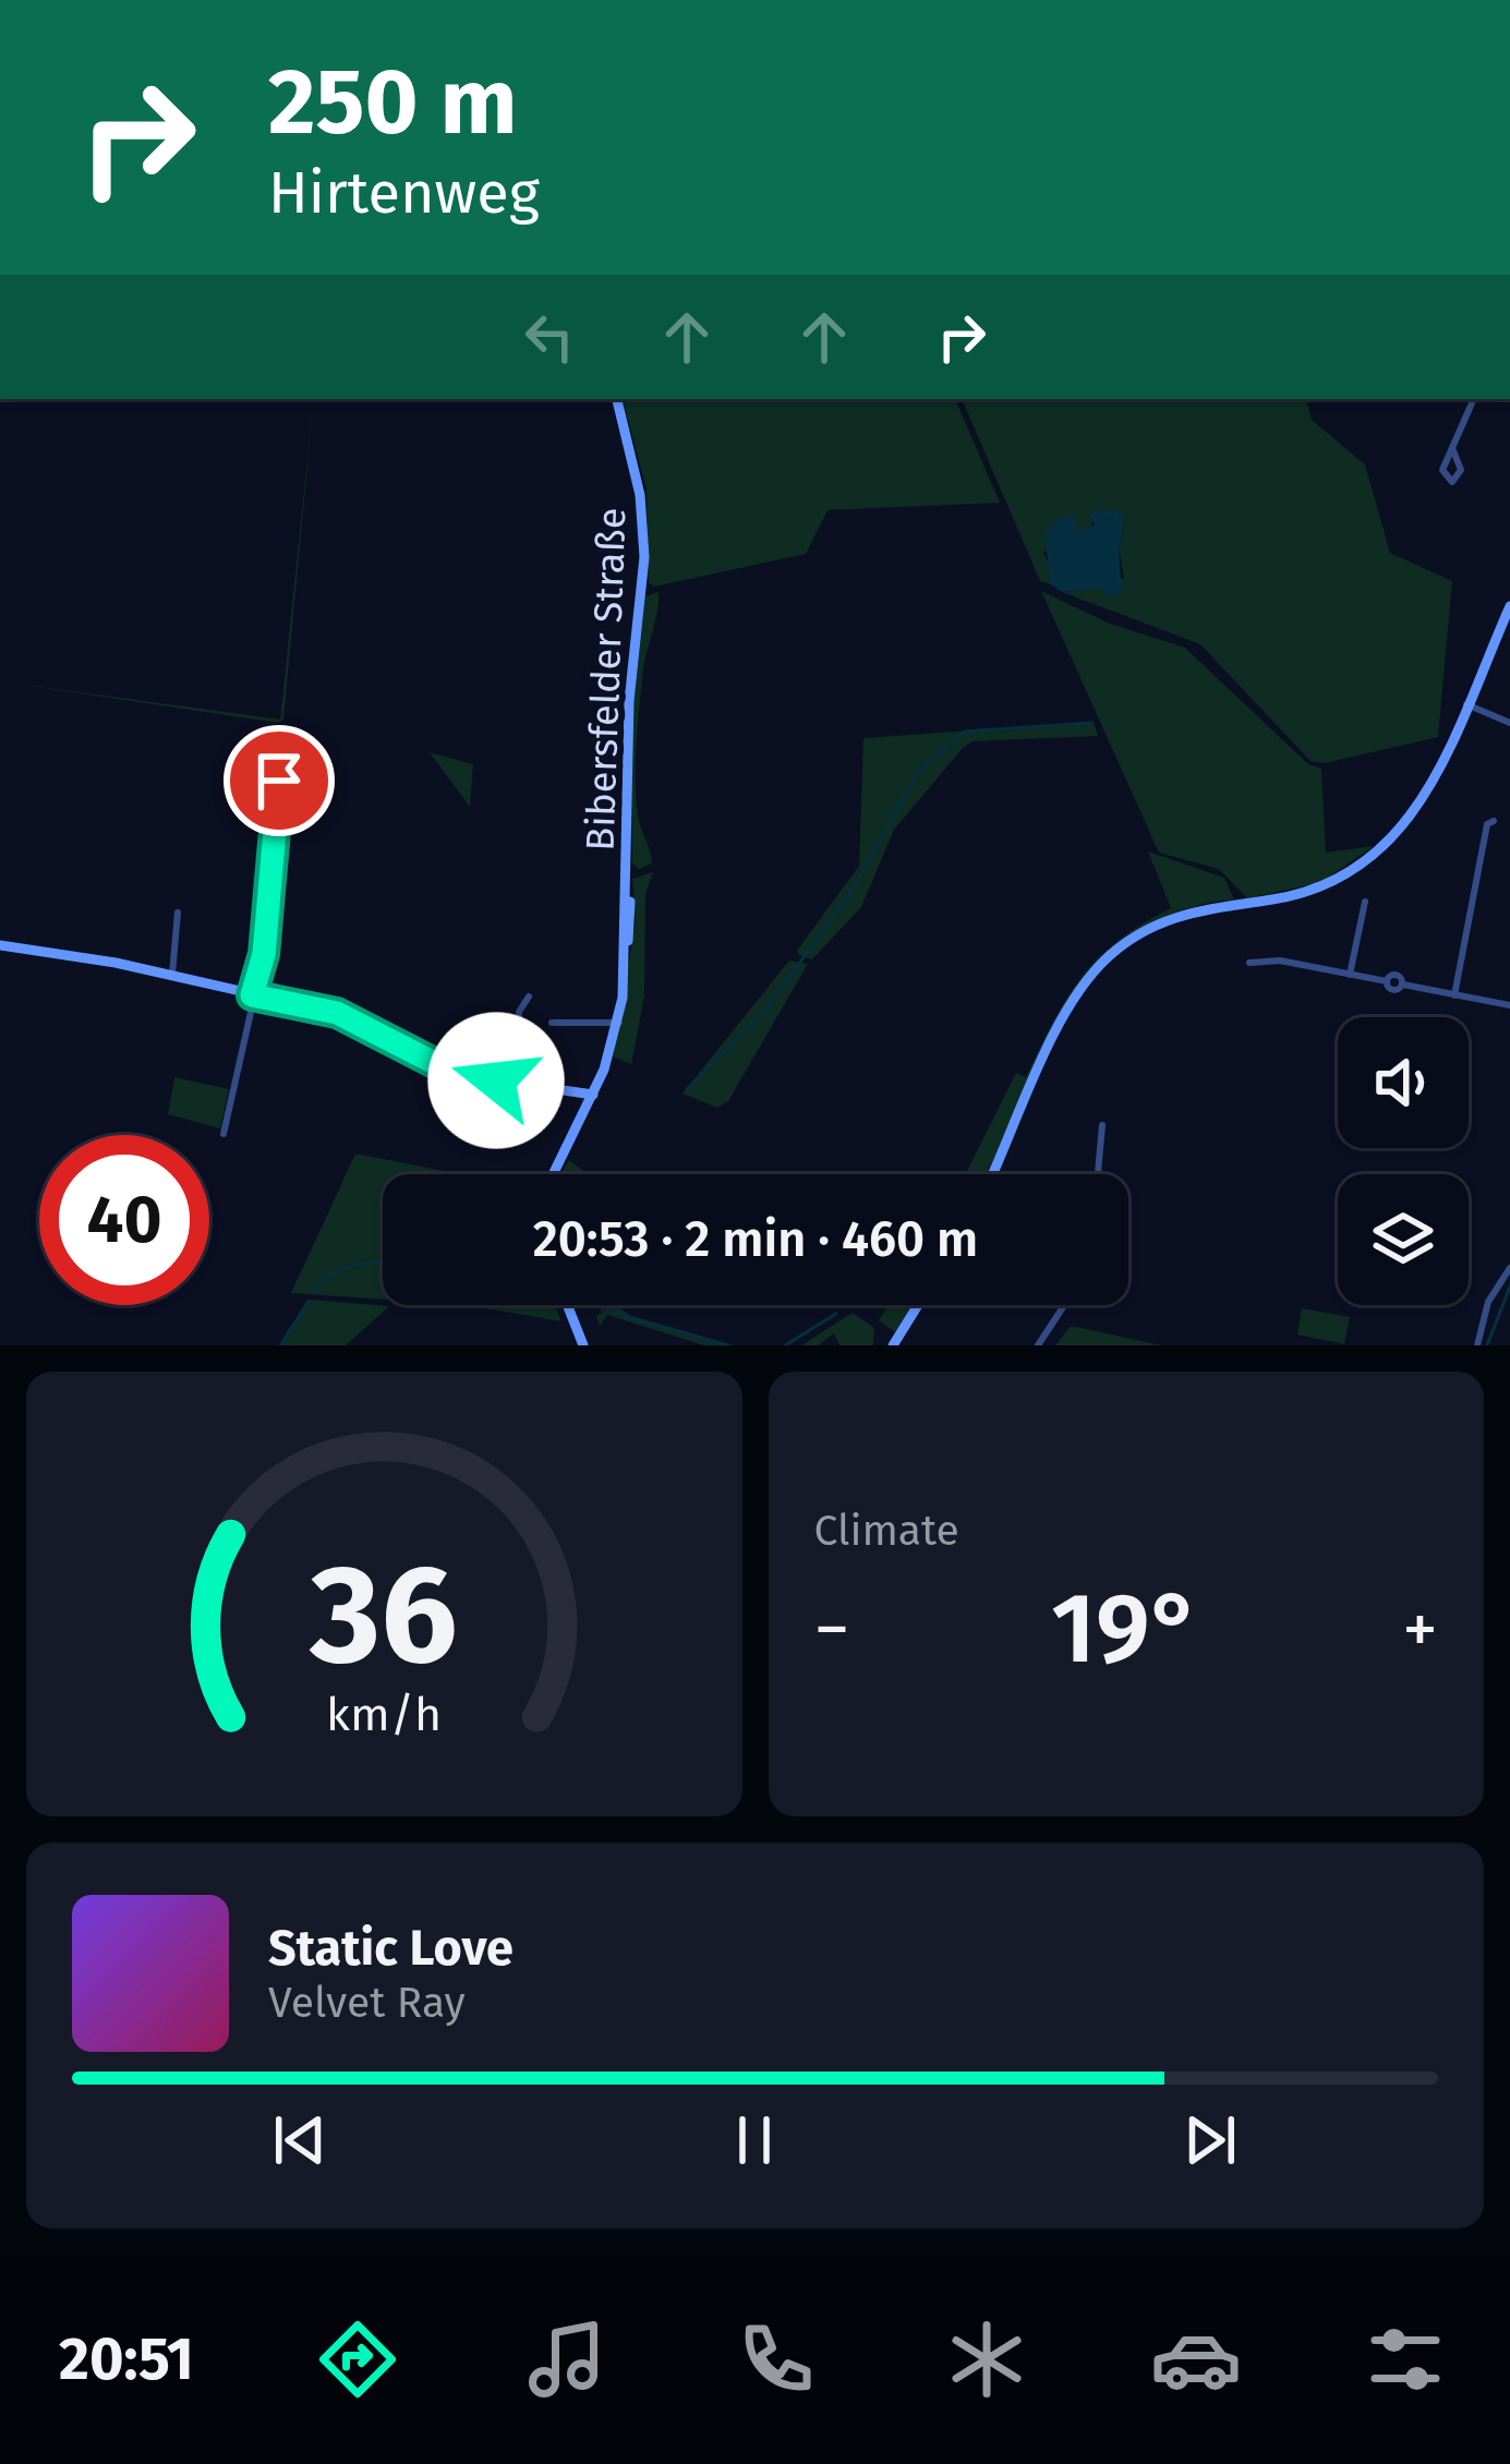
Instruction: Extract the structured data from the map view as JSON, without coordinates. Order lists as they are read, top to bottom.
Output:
{
  "streets": {
    "street": ["Bibersfelder Straße"]
  },
  "page": {
    "turn": ["250 m", "Hirtenweg"],
    "limit": "40",
    "trip": "20:53 · 2 min · 460 m",
    "tile": "Climate",
    "heat": ["−", "19°", "+"],
    "song": ["Static Love", "Velvet Ray"],
    "tabs": "20:51",
    "gauge": ["36", "km/h"]
  }
}
